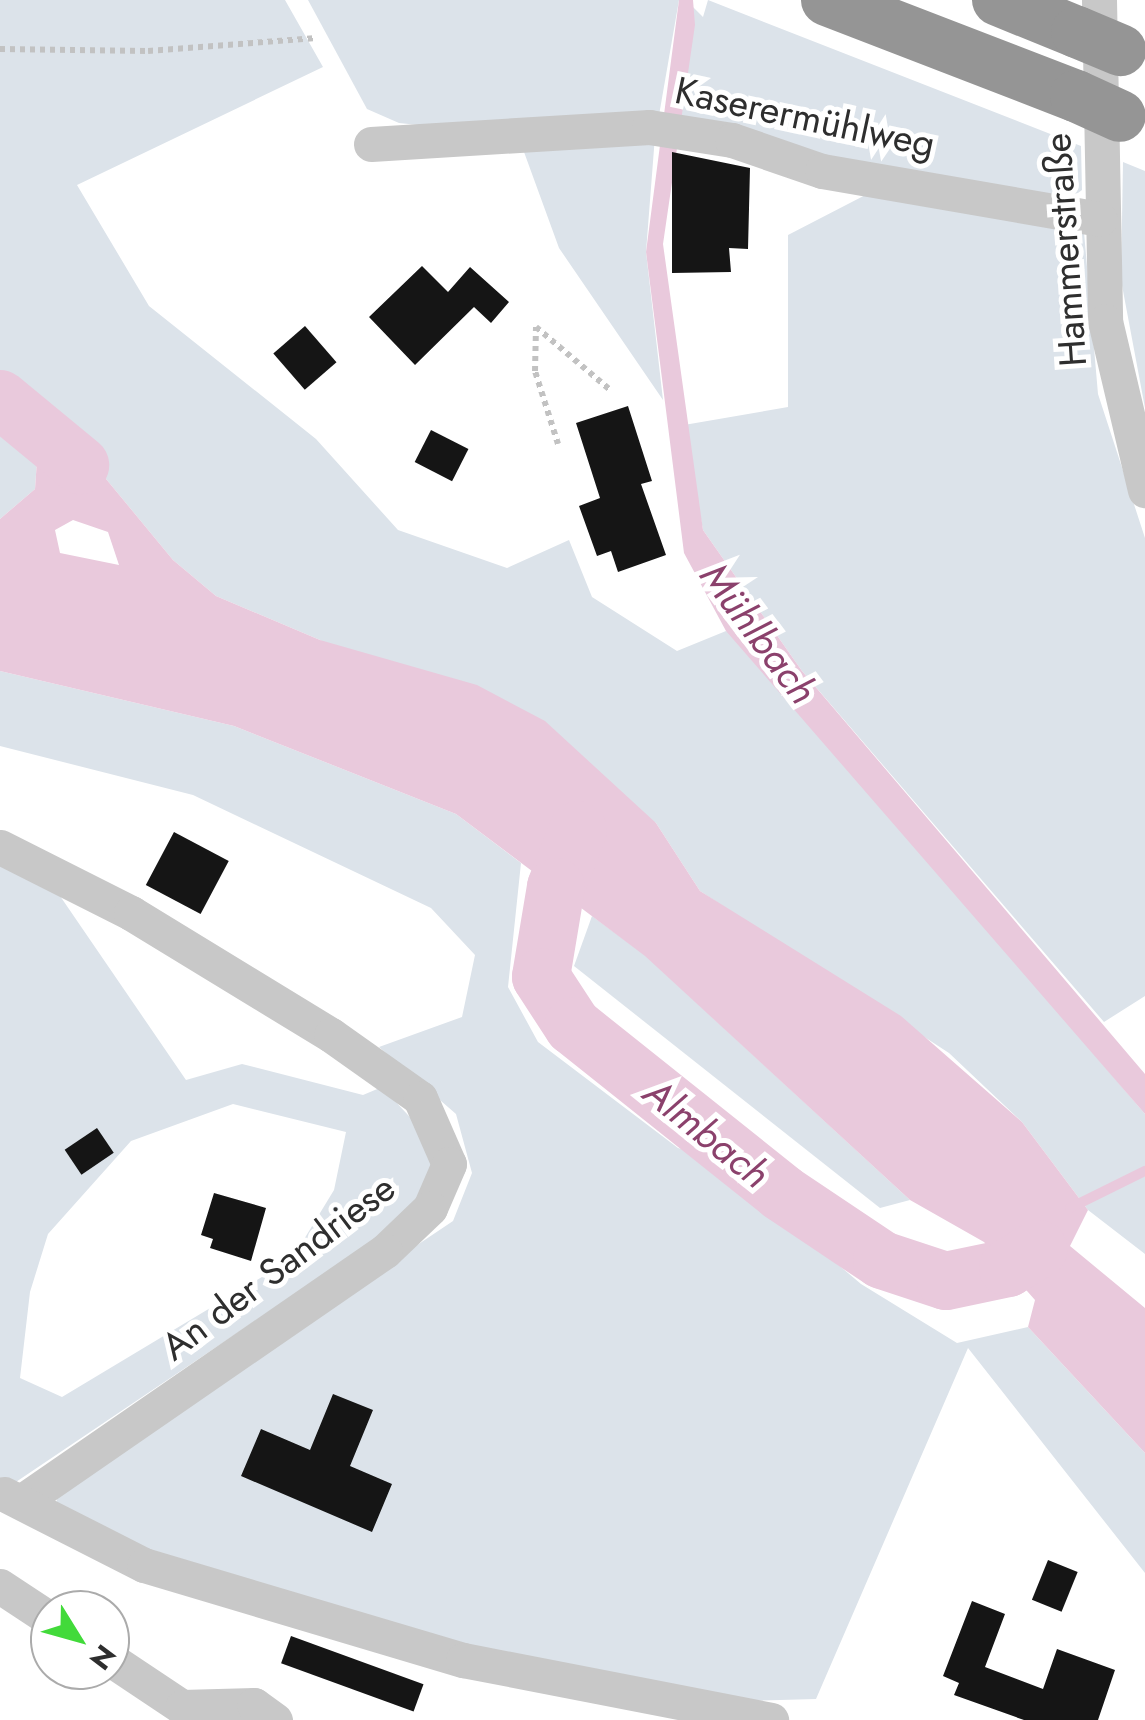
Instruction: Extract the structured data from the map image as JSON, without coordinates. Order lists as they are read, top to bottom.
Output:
{
  "streets": {
    "street": ["Kaserermühlweg", "Hammerstraße", "An der Sandriese"]
  },
  "crossings": [
    ["Kaserermühlweg", "Hammerstraße"]
  ],
  "water": ["Mühlbach", "Almbach"],
  "north": "bottom right"
}
